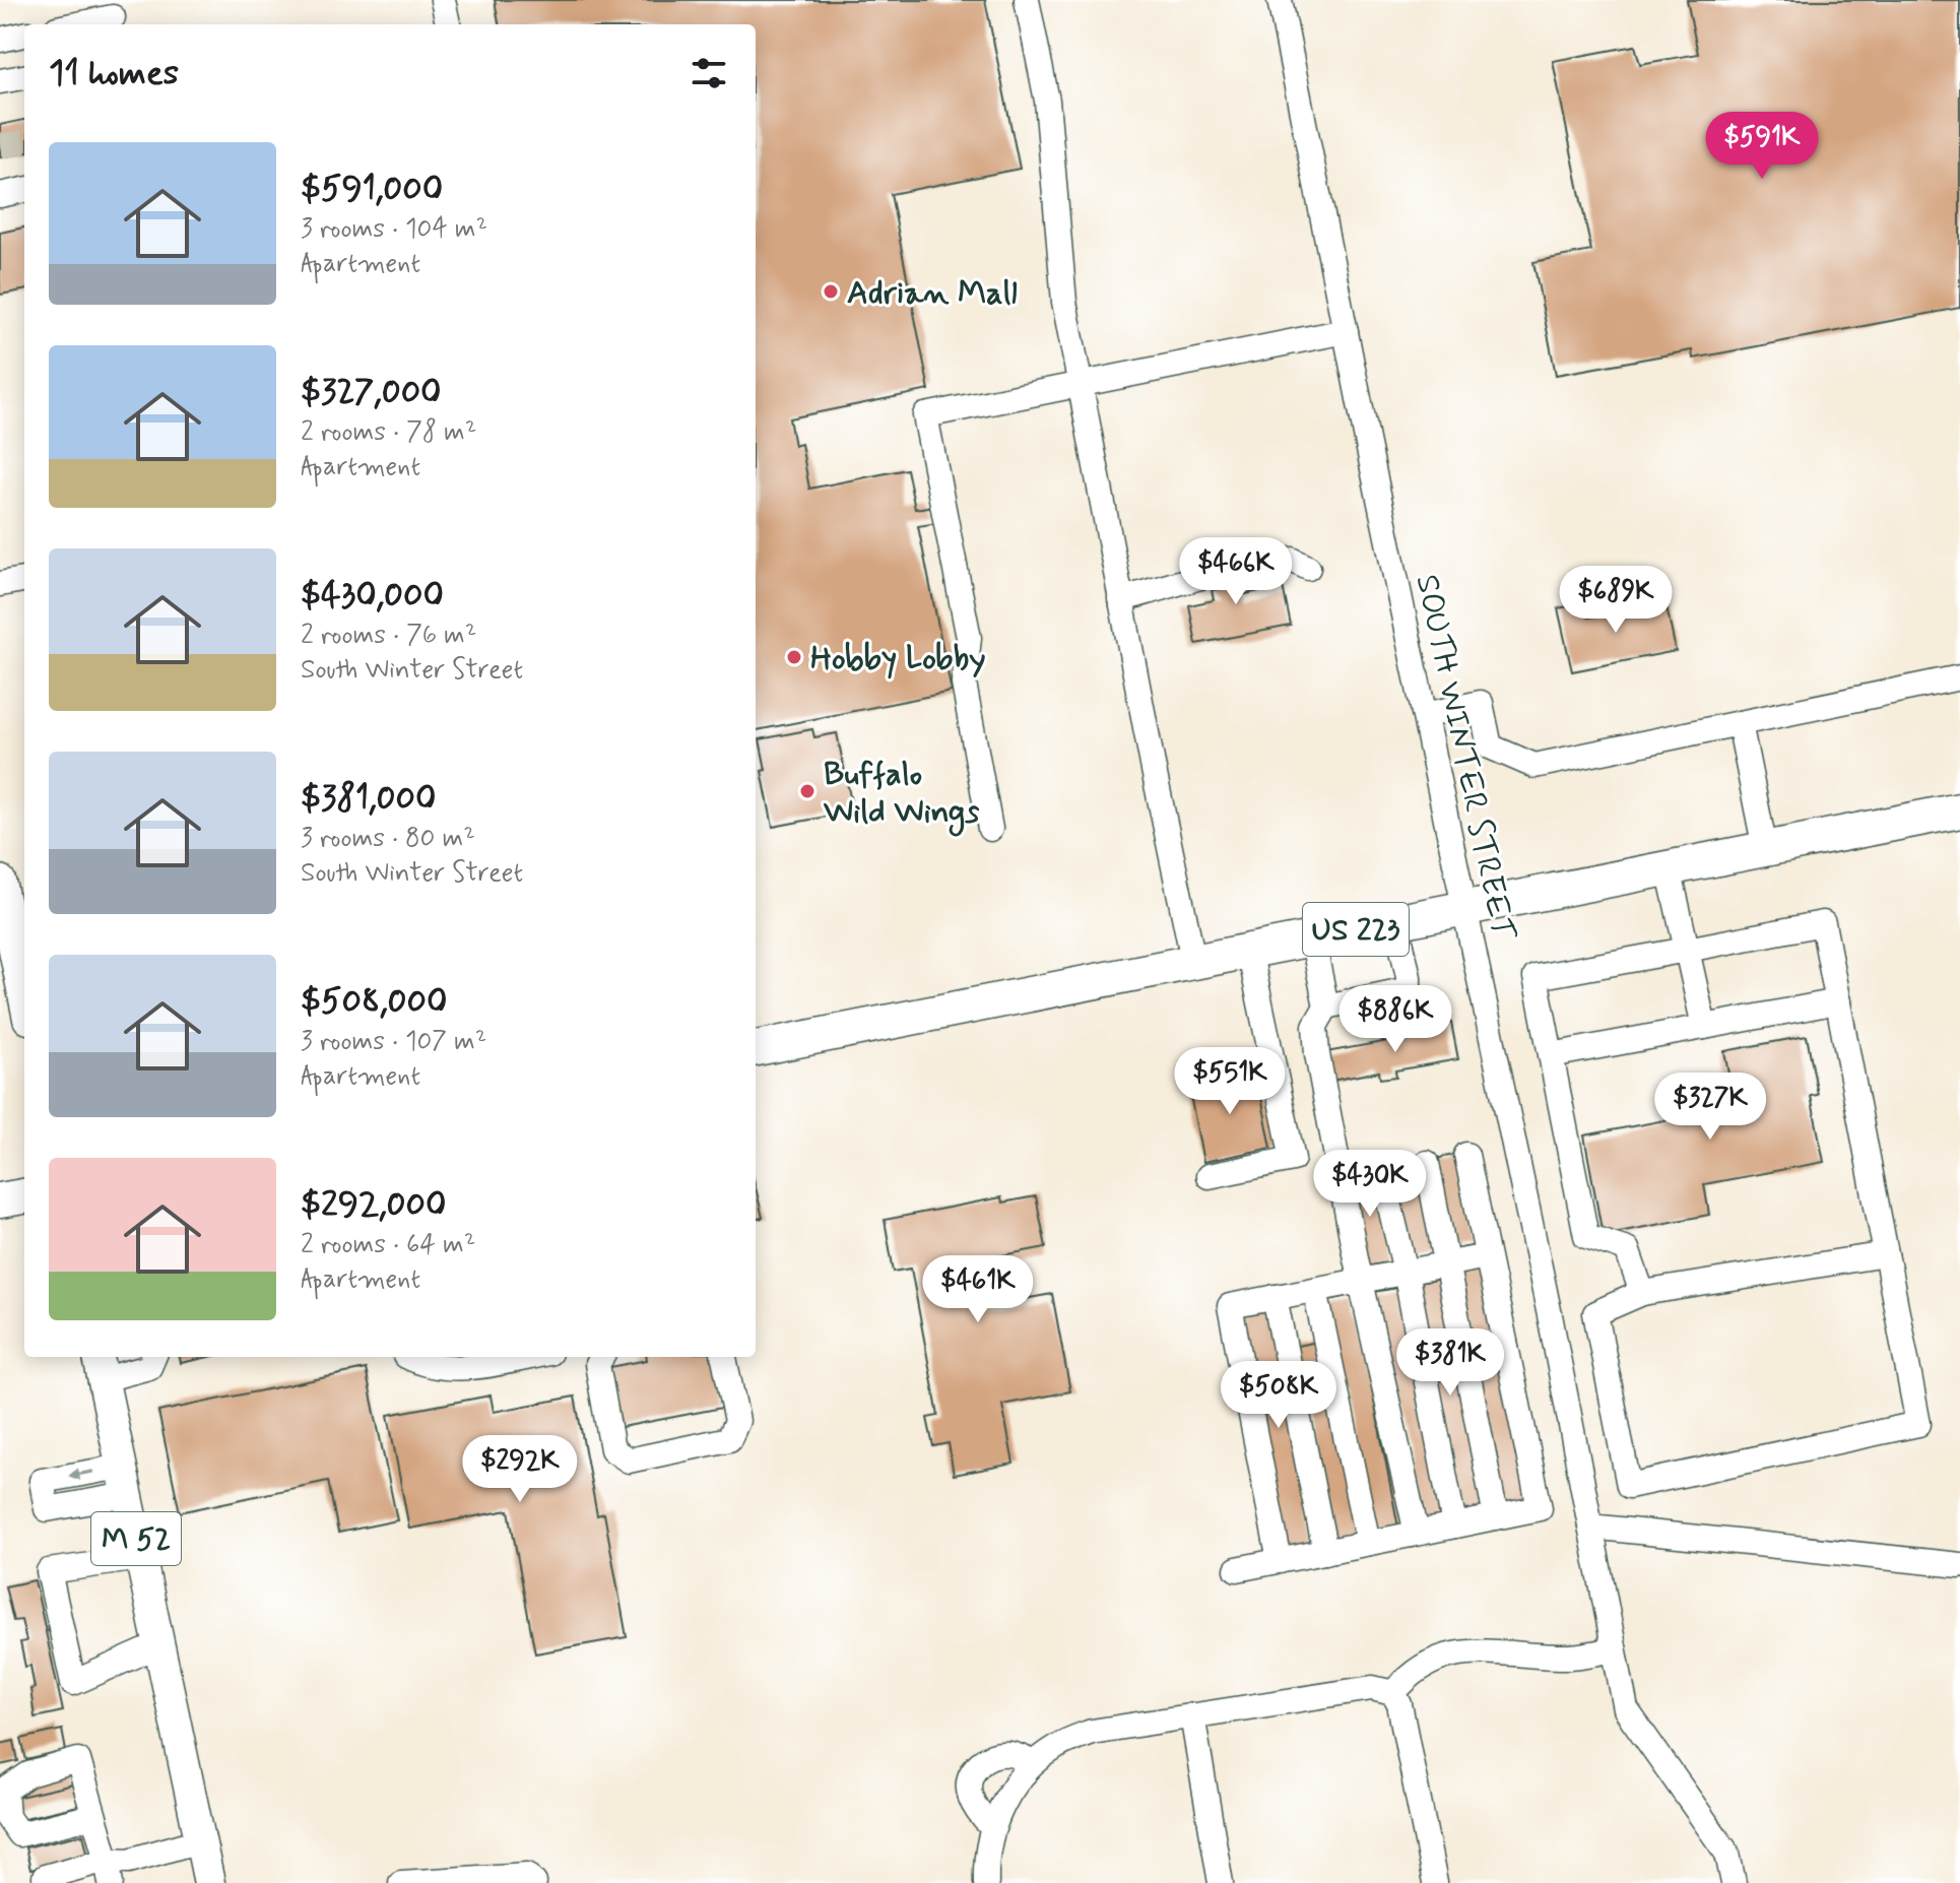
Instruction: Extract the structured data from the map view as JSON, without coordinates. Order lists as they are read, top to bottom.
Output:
{
  "streets": {
    "highway": ["US 223"],
    "main road": ["M 52"],
    "street": ["SOUTH WINTER STREET"]
  },
  "crossings": [
    ["SOUTH WINTER STREET", "US 223"]
  ],
  "places": ["Adrian Mall", "Hobby Lobby", "Buffalo Wild Wings"],
  "page": {
    "heading": "11 homes",
    "price": [
      "$591K",
      "$466K",
      "$689K",
      "$886K",
      "$551K",
      "$327K",
      "$430K",
      "$461K",
      "$381K",
      "$508K",
      "$292K"
    ],
    "list": [
      {
        "name": "$591,000",
        "note": "3 rooms · 104 m² · Apartment"
      },
      {
        "name": "$327,000",
        "note": "2 rooms · 78 m² · Apartment"
      },
      {
        "name": "$430,000",
        "note": "2 rooms · 76 m² · South Winter Street"
      },
      {
        "name": "$381,000",
        "note": "3 rooms · 80 m² · South Winter Street"
      },
      {
        "name": "$508,000",
        "note": "3 rooms · 107 m² · Apartment"
      },
      {
        "name": "$292,000",
        "note": "2 rooms · 64 m² · Apartment"
      }
    ]
  }
}
